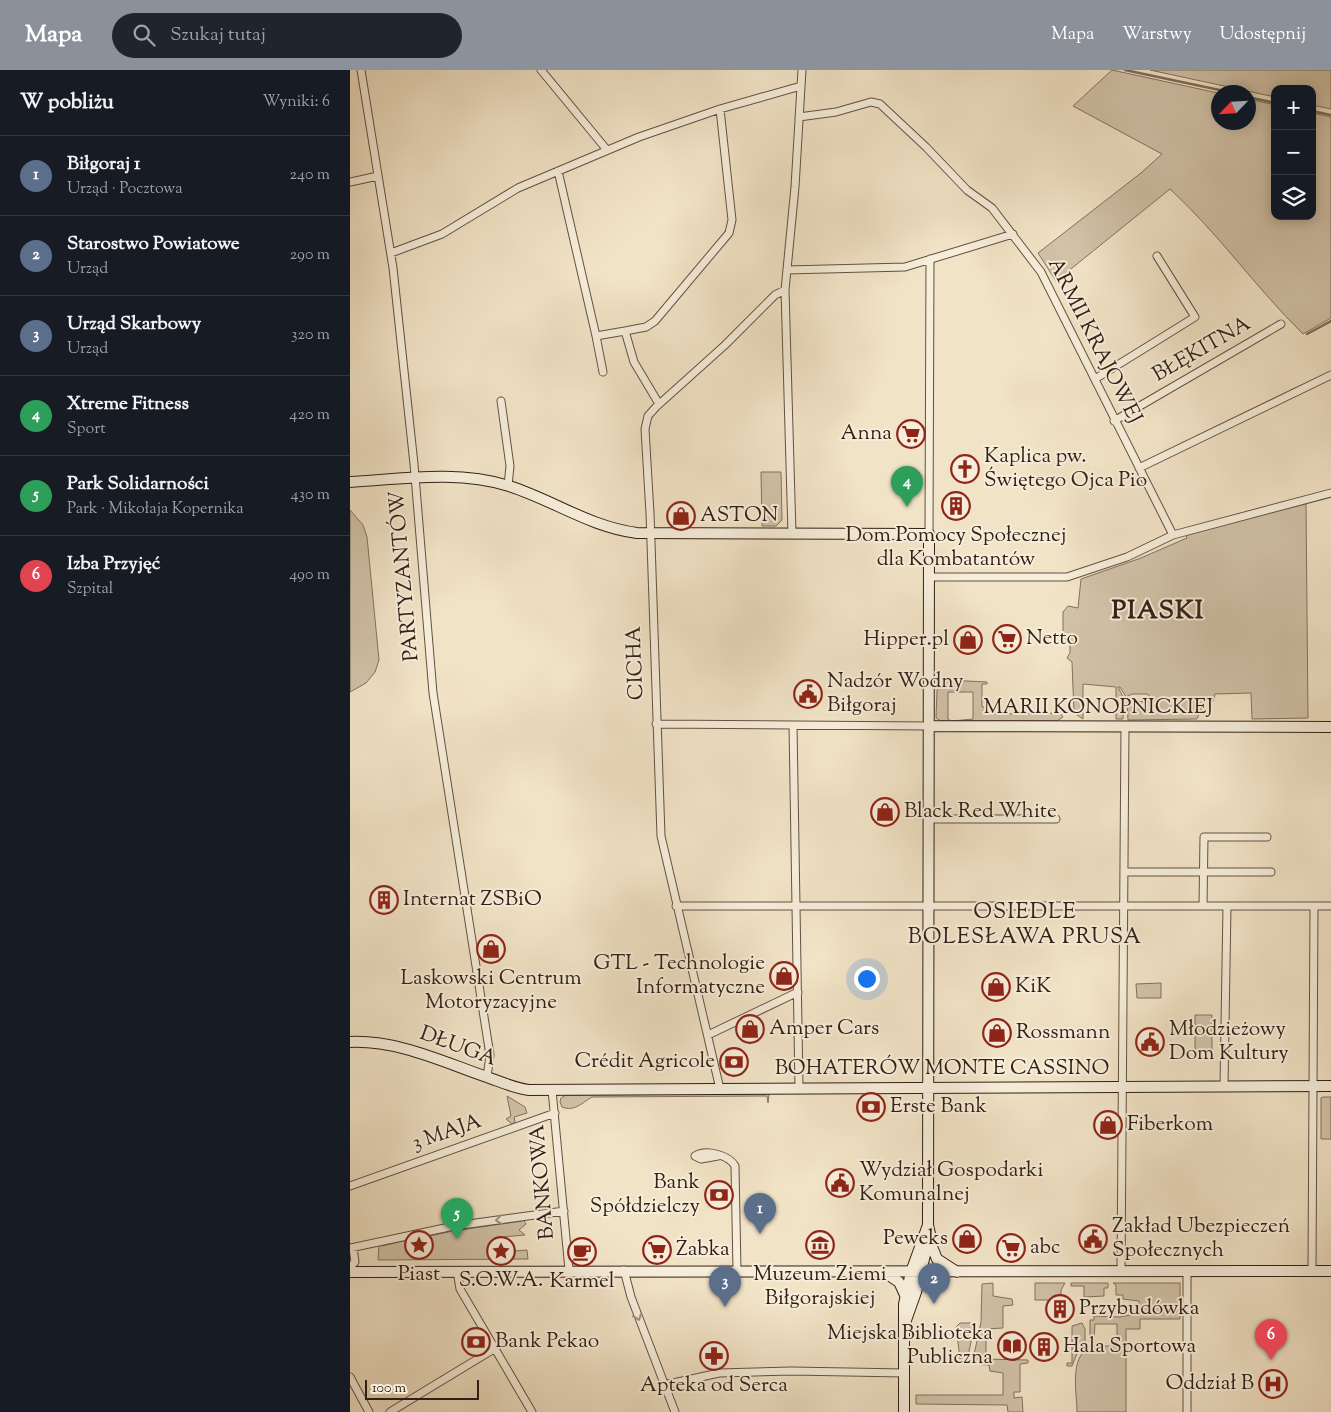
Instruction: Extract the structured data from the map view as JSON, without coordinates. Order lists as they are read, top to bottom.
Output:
{
  "streets": {
    "street": [
      "ARMII KRAJOWEJ",
      "BŁĘKITNA",
      "PARTYZANTÓW",
      "CICHA",
      "MARII KONOPNICKIEJ",
      "DŁUGA",
      "BOHATERÓW MONTE CASSINO",
      "3 MAJA",
      "BANKOWA"
    ]
  },
  "crossings": [
    ["ARMII KRAJOWEJ", "BŁĘKITNA"],
    ["PARTYZANTÓW", "DŁUGA"],
    ["CICHA", "MARII KONOPNICKIEJ"],
    ["CICHA", "BOHATERÓW MONTE CASSINO"],
    ["DŁUGA", "BOHATERÓW MONTE CASSINO"],
    ["DŁUGA", "BANKOWA"],
    ["BOHATERÓW MONTE CASSINO", "BANKOWA"],
    ["3 MAJA", "BANKOWA"]
  ],
  "districts": ["PIASKI", "OSIEDLE BOLESŁAWA PRUSA"],
  "places": {
    "supermarket": [
      "Anna",
      "Netto",
      "abc",
      "Żabka"
    ],
    "church": ["Kaplica pw. Świętego Ojca Pio"],
    "building": [
      "Dom Pomocy Społecznej dla Kombatantów",
      "Internat ZSBiO",
      "Przybudówka",
      "Hala Sportowa"
    ],
    "shop": [
      "ASTON",
      "Hipper.pl",
      "Black Red White",
      "Laskowski Centrum Motoryzacyjne",
      "GTL - Technologie Informatyczne",
      "KiK",
      "Amper Cars",
      "Rossmann",
      "Fiberkom",
      "Peweks"
    ],
    "public building": [
      "Nadzór Wodny Biłgoraj",
      "Młodzieżowy Dom Kultury",
      "Wydział Gospodarki Komunalnej",
      "Zakład Ubezpieczeń Społecznych"
    ],
    "bank": [
      "Crédit Agricole",
      "Erste Bank",
      "Bank Spółdzielczy",
      "Bank Pekao"
    ],
    "place": ["Piast", "S.O.W.A."],
    "museum": ["Muzeum Ziemi Biłgorajskiej"],
    "cafe": ["Karmel"],
    "library": ["Miejska Biblioteka Publiczna"],
    "pharmacy": ["Apteka od Serca"],
    "hospital": ["Oddział B"]
  },
  "scale_bar": "100 m",
  "north": "bottom left",
  "page": {
    "header": "Mapa",
    "search": "Szukaj tutaj",
    "nav": ["Mapa", "Warstwy", "Udostępnij"],
    "heading": ["W pobliżu", "Wyniki: 6"],
    "map_buttons": ["+", "−"],
    "list": [
      {
        "mark": "1",
        "name": "Biłgoraj 1",
        "note": "Urząd · Pocztowa",
        "value": "240 m"
      },
      {
        "mark": "2",
        "name": "Starostwo Powiatowe",
        "note": "Urząd",
        "value": "290 m"
      },
      {
        "mark": "3",
        "name": "Urząd Skarbowy",
        "note": "Urząd",
        "value": "320 m"
      },
      {
        "mark": "4",
        "name": "Xtreme Fitness",
        "note": "Sport",
        "value": "420 m"
      },
      {
        "mark": "5",
        "name": "Park Solidarności",
        "note": "Park · Mikołaja Kopernika",
        "value": "430 m"
      },
      {
        "mark": "6",
        "name": "Izba Przyjęć",
        "note": "Szpital",
        "value": "490 m"
      }
    ],
    "pins": [
      "4",
      "1",
      "5",
      "2",
      "3",
      "6"
    ],
    "scale": "100 m"
  }
}
